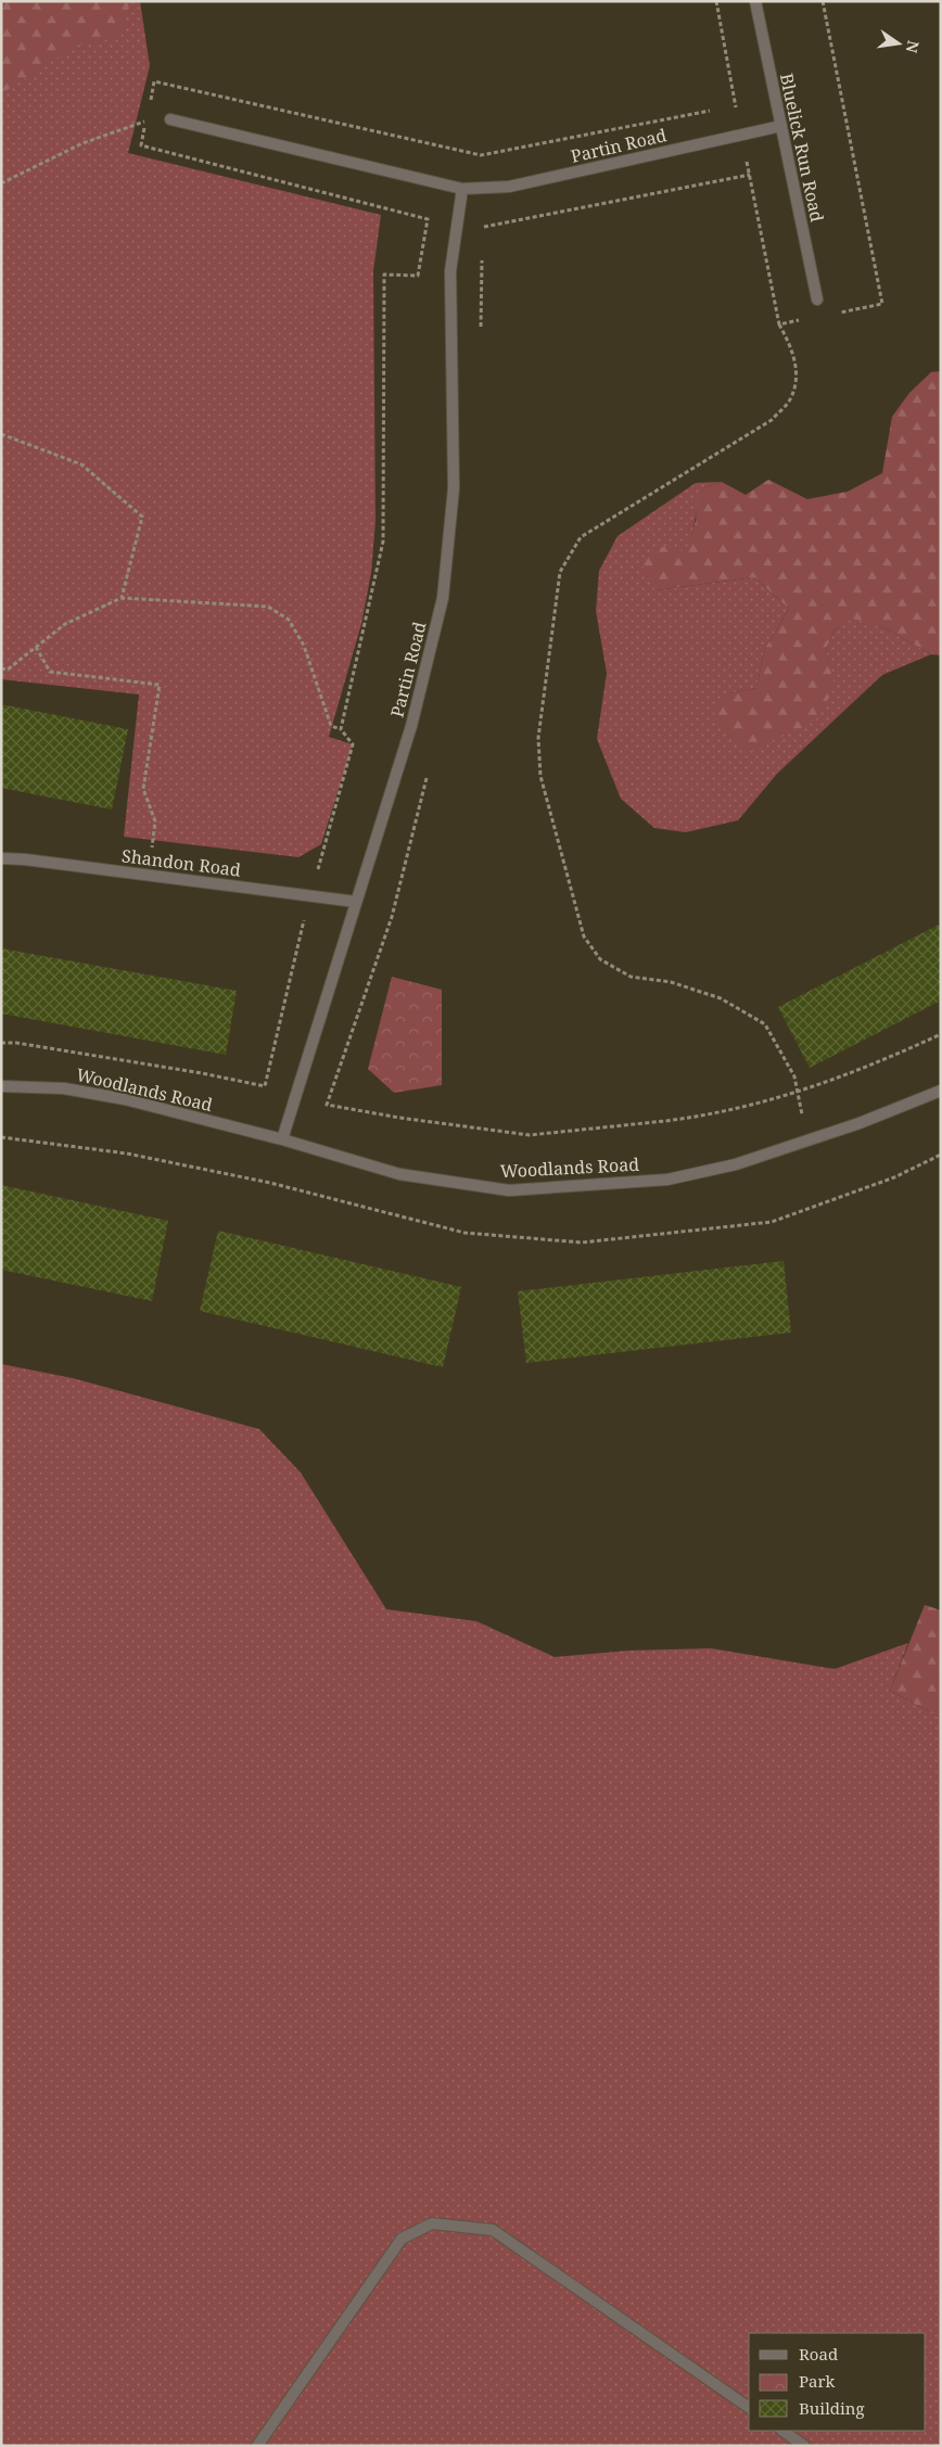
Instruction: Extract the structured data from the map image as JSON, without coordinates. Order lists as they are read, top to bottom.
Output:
{
  "streets": {
    "street": [
      "Partin Road",
      "Bluelick Run Road",
      "Shandon Road",
      "Woodlands Road"
    ]
  },
  "crossings": [
    ["Partin Road", "Bluelick Run Road"],
    ["Partin Road", "Shandon Road"],
    ["Partin Road", "Woodlands Road"]
  ],
  "legend": ["Road", "Park", "Building"],
  "north": "right"
}
